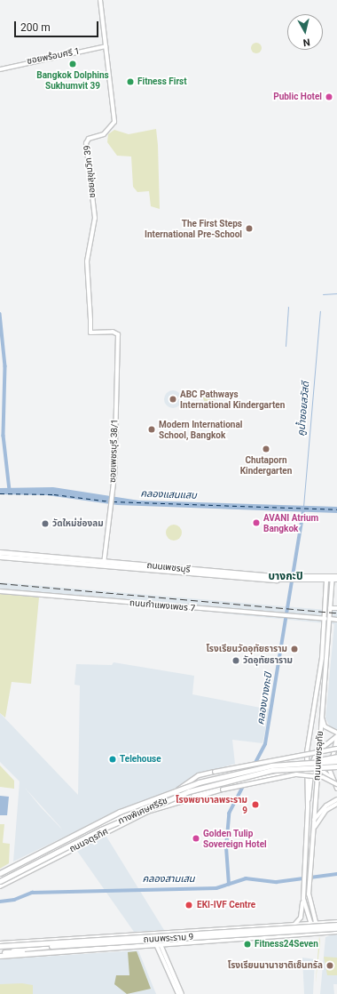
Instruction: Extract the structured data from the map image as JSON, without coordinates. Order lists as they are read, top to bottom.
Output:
{
  "streets": {
    "highway": ["ทางพิเศษศรีรัช"],
    "main road": [
      "ซอยพร้อมศรี 1",
      "ซอยสุขุมวิท 39",
      "ซอยเพชรบุรี 38/1",
      "ถนนเพชรบุรี",
      "ถนนกำแพงเพชร 7",
      "ถนนเพชรอุทัย",
      "ถนนจตุรทิศ",
      "ถนนพระราม 9"
    ]
  },
  "crossings": [
    ["ซอยพร้อมศรี 1", "ซอยสุขุมวิท 39"],
    ["ซอยสุขุมวิท 39", "ซอยเพชรบุรี 38/1"],
    ["ซอยเพชรบุรี 38/1", "ถนนเพชรบุรี"],
    ["ถนนเพชรบุรี", "ถนนเพชรอุทัย"],
    ["ถนนกำแพงเพชร 7", "ถนนเพชรอุทัย"],
    ["ถนนเพชรอุทัย", "ทางพิเศษศรีรัช"],
    ["ถนนเพชรอุทัย", "ถนนจตุรทิศ"],
    ["ถนนเพชรอุทัย", "ถนนพระราม 9"],
    ["ทางพิเศษศรีรัช", "ถนนจตุรทิศ"]
  ],
  "districts": ["บางกะปิ"],
  "water": [
    "คูน้ำซอยสวัสดี",
    "คลองแสนแสบ",
    "คลองบางกะปิ",
    "คลองสามเสน"
  ],
  "places": [
    "Bangkok Dolphins Sukhumvit 39",
    "Fitness First",
    "Public Hotel",
    "The First Steps International Pre-School",
    "ABC Pathways International Kindergarten",
    "Modern International School, Bangkok",
    "Chutaporn Kindergarten",
    "AVANI Atrium Bangkok",
    "วัดใหม่ช่องลม",
    "โรงเรียนวัดอุทัยธาราม",
    "วัดอุทัยธาราม",
    "Telehouse",
    "โรงพยาบาลพระราม 9",
    "Golden Tulip Sovereign Hotel",
    "EKI-IVF Centre",
    "Fitness24Seven",
    "โรงเรียนนานาชาติเซ็นทรัล"
  ],
  "scale_bar": "200 m",
  "north": "bottom"
}
